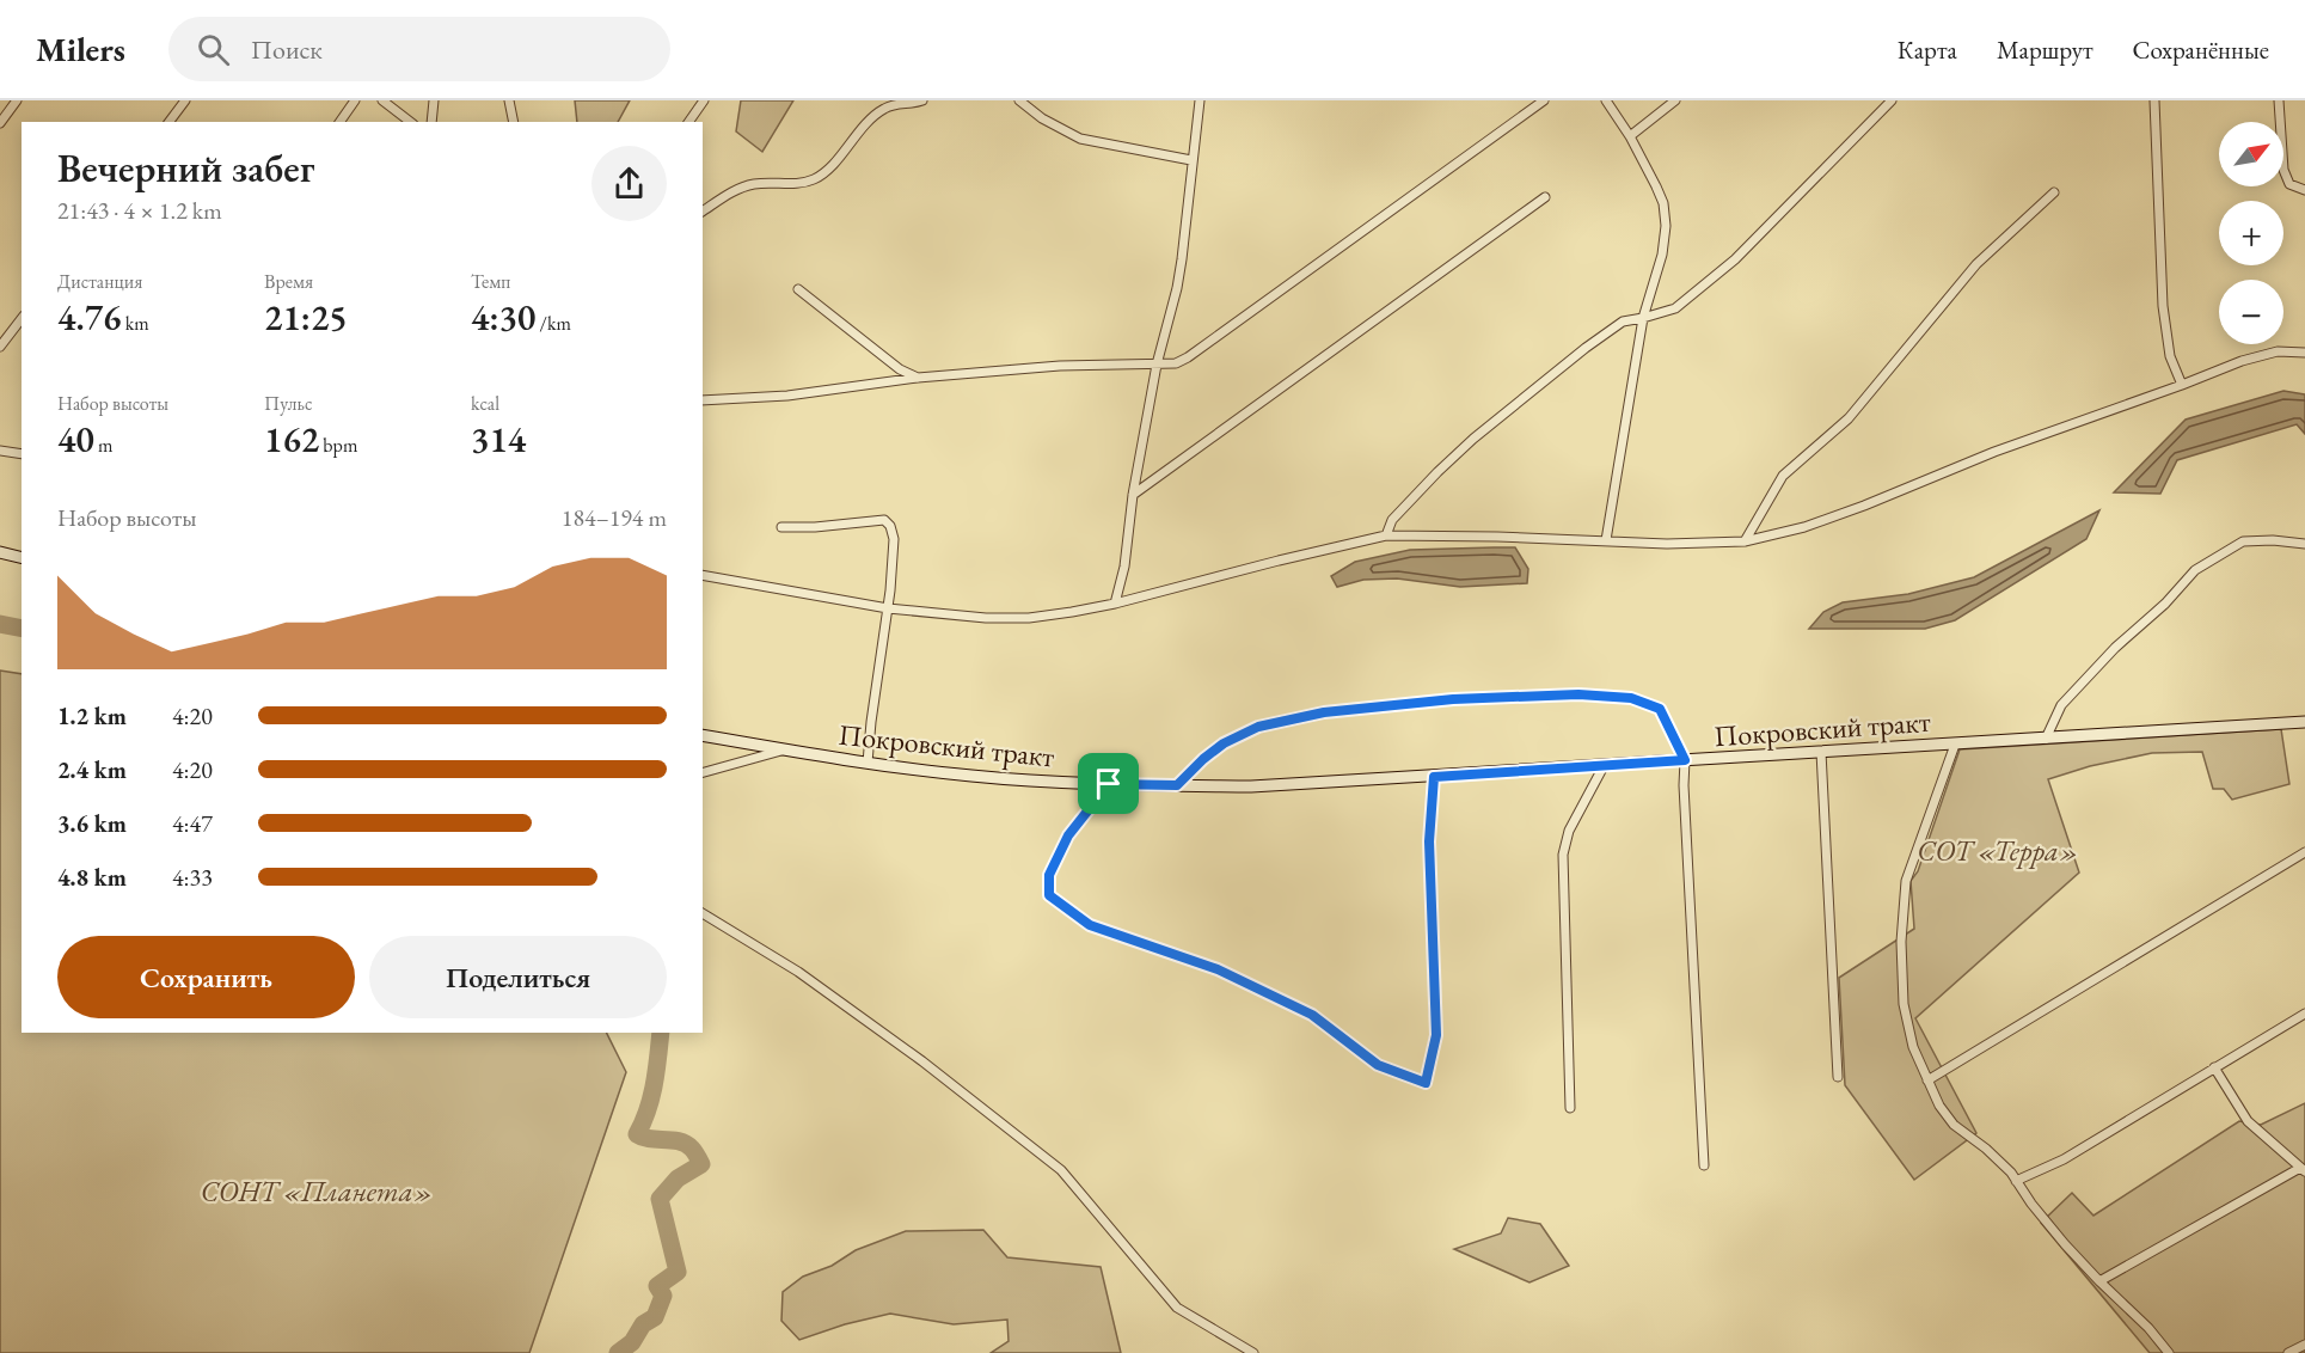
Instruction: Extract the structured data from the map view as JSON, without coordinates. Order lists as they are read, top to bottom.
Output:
{
  "streets": {
    "main road": ["Покровский тракт"]
  },
  "parks": ["СОТ «Терра»", "СОНТ «Планета»"],
  "north": "top right",
  "page": {
    "header": "Milers",
    "search": "Поиск",
    "nav": ["Карта", "Маршрут", "Сохранённые"],
    "map_buttons": ["+", "−"],
    "heading": ["Вечерний забег", "21:43 · 4 × 1.2 km"],
    "stats": [
      ["Дистанция", "4.76 km"],
      ["Время", "21:25"],
      ["Темп", "4:30 /km"],
      ["Набор высоты", "40 m"],
      ["Пульс", "162 bpm"],
      ["kcal", "314"]
    ],
    "chart": ["Набор высоты", "184–194 m"],
    "list": [
      {
        "name": "1.2 km",
        "note": "4:20"
      },
      {
        "name": "2.4 km",
        "note": "4:20"
      },
      {
        "name": "3.6 km",
        "note": "4:47"
      },
      {
        "name": "4.8 km",
        "note": "4:33"
      }
    ],
    "buttons": ["Сохранить", "Поделиться"]
  }
}
